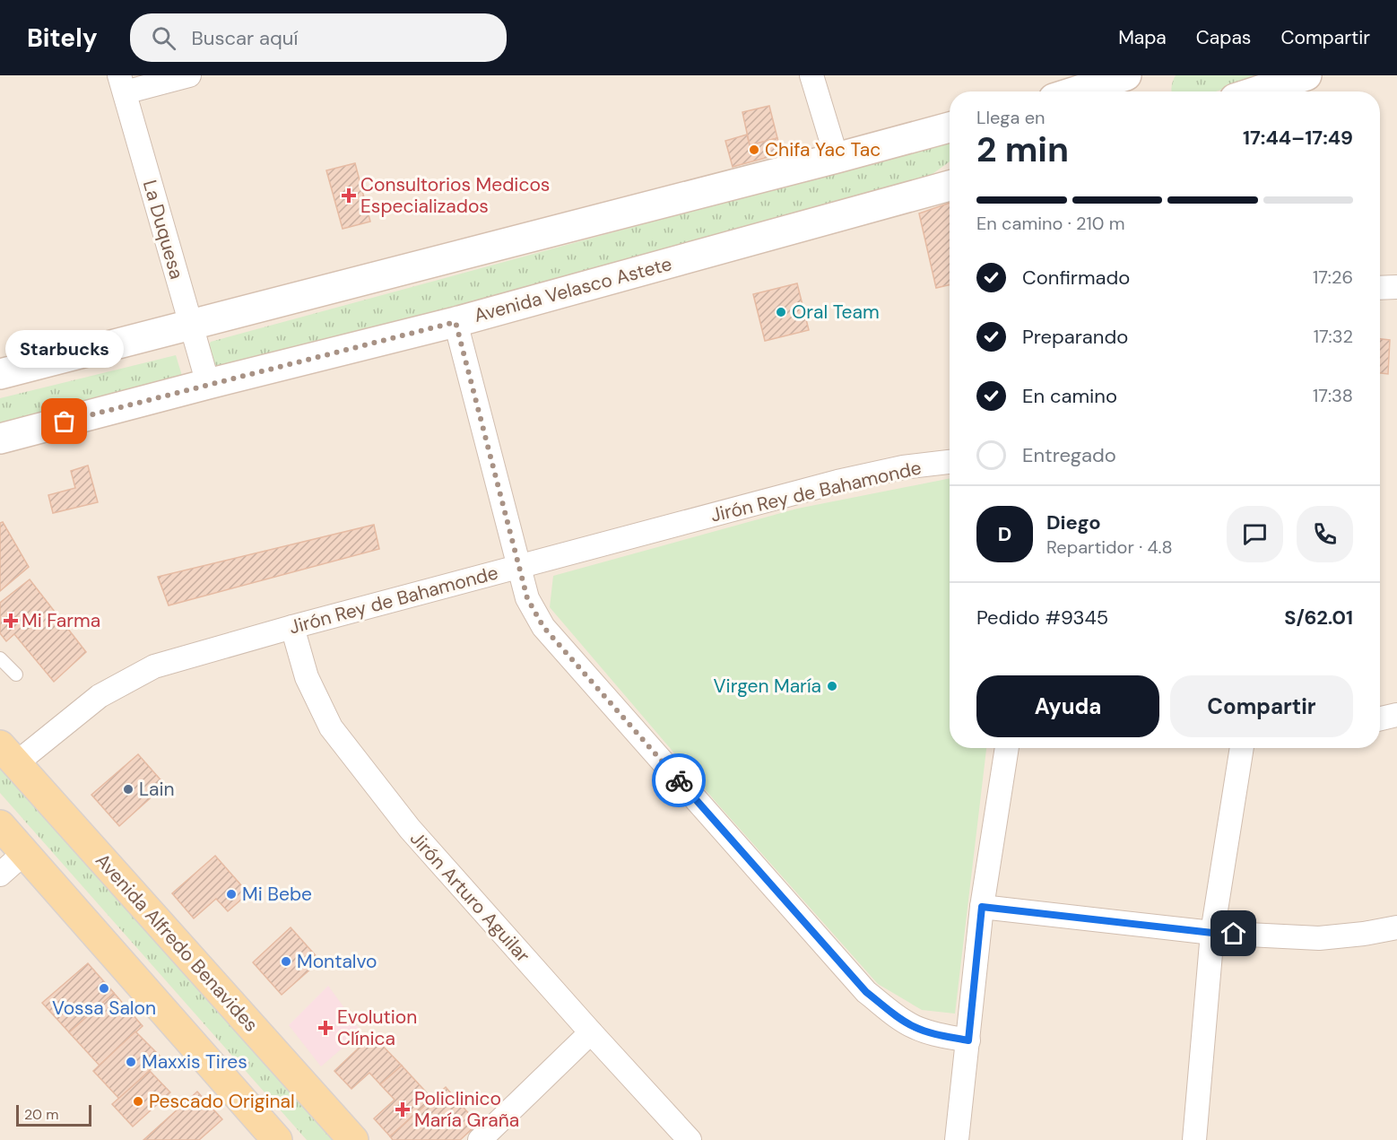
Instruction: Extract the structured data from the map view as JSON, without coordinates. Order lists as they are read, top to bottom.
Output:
{
  "streets": {
    "main road": ["Avenida Velasco Astete", "Avenida Alfredo Benavides"],
    "street": ["La Duquesa", "Jirón Rey de Bahamonde", "Jirón Arturo Aguilar"]
  },
  "crossings": [
    ["La Duquesa", "Avenida Velasco Astete"],
    ["Jirón Rey de Bahamonde", "Jirón Arturo Aguilar"],
    ["Jirón Rey de Bahamonde", "Avenida Alfredo Benavides"]
  ],
  "places": {
    "other": [
      "Chifa Yac Tac",
      "Oral Team",
      "Starbucks",
      "Virgen María",
      "Lain",
      "Mi Bebe",
      "Montalvo",
      "Vossa Salon",
      "Maxxis Tires",
      "Pescado Original"
    ],
    "health": [
      "Consultorios Medicos Especializados",
      "Mi Farma",
      "Evolution Clínica",
      "Policlinico María Graña"
    ]
  },
  "scale_bar": "20 m",
  "page": {
    "header": "Bitely",
    "search": "Buscar aquí",
    "nav": ["Mapa", "Capas", "Compartir"],
    "heading": ["2 min", "Llega en", "17:44–17:49"],
    "panel": [
      "Diego",
      "Repartidor · 4.8",
      "Pedido #9345",
      "S/62.01"
    ],
    "bar": "En camino · 210 m",
    "list": [
      ["Confirmado", "17:26"],
      ["Preparando", "17:32"],
      ["En camino", "17:38"],
      "Entregado"
    ],
    "bubble": "Starbucks",
    "round": "D",
    "buttons": ["Ayuda", "Compartir"],
    "scale": "20 m"
  }
}
